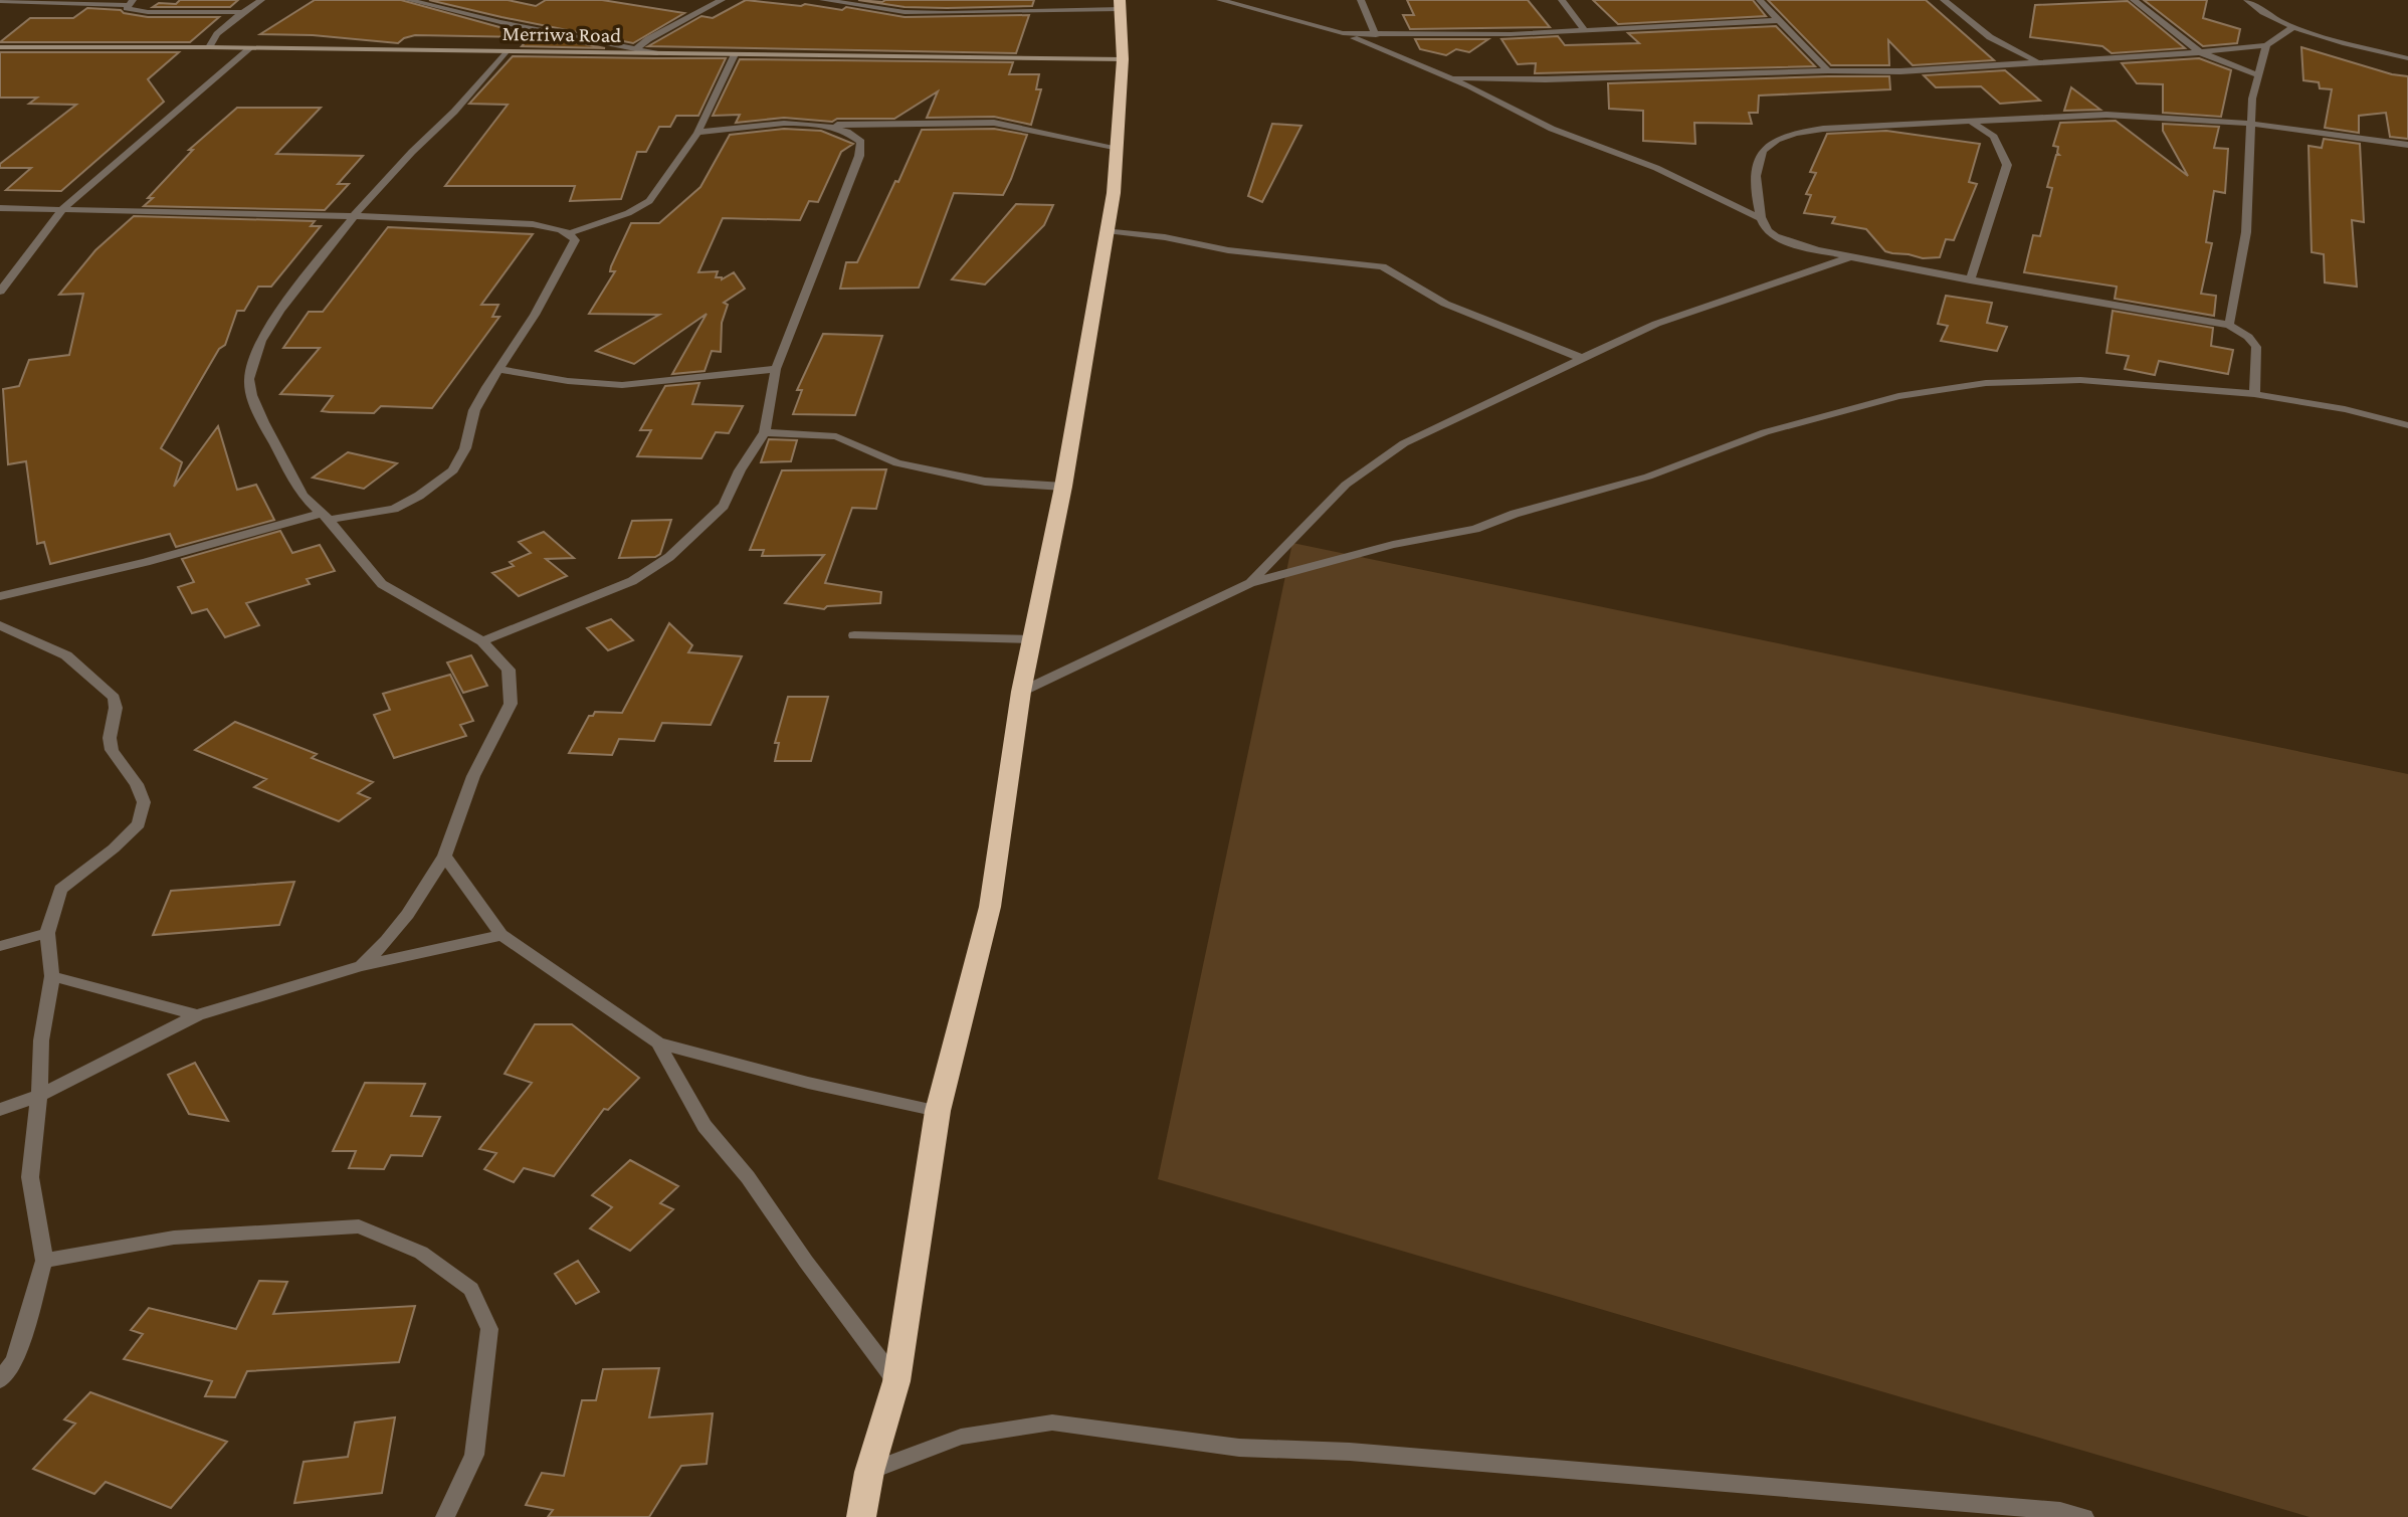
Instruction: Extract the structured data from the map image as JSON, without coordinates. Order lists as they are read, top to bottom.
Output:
{
  "streets": {
    "street": ["Merriwa Road"]
  }
}
